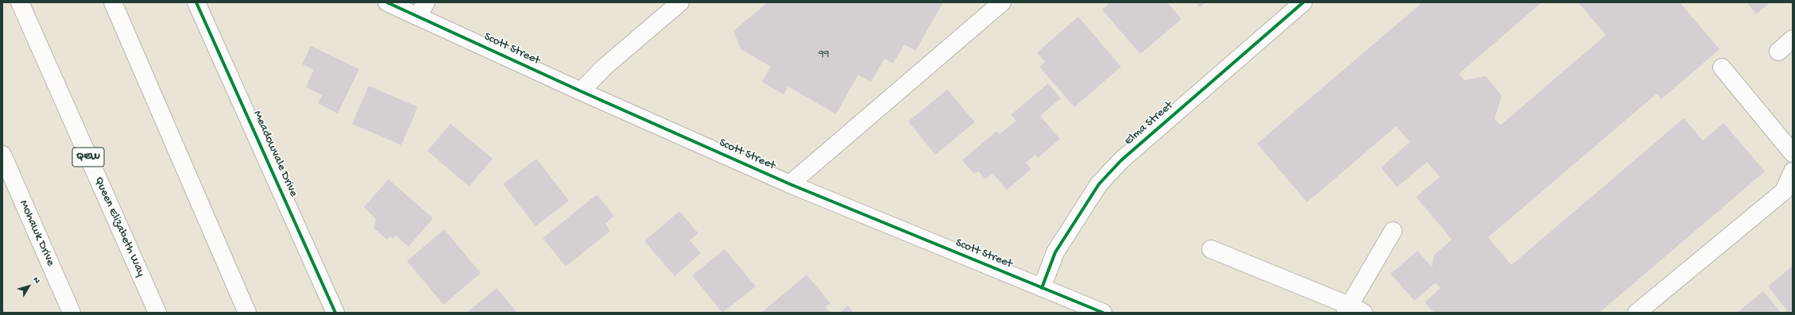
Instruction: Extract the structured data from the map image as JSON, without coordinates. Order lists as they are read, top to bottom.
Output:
{
  "streets": {
    "main road": [
      "Scott Street",
      "Elma Street",
      "Meadowvale Drive",
      "QEW",
      "Queen Elizabeth Way",
      "Mohawk Drive"
    ]
  },
  "crossings": [
    ["Scott Street", "Elma Street"]
  ],
  "house_numbers": ["99"],
  "north": "top right"
}
